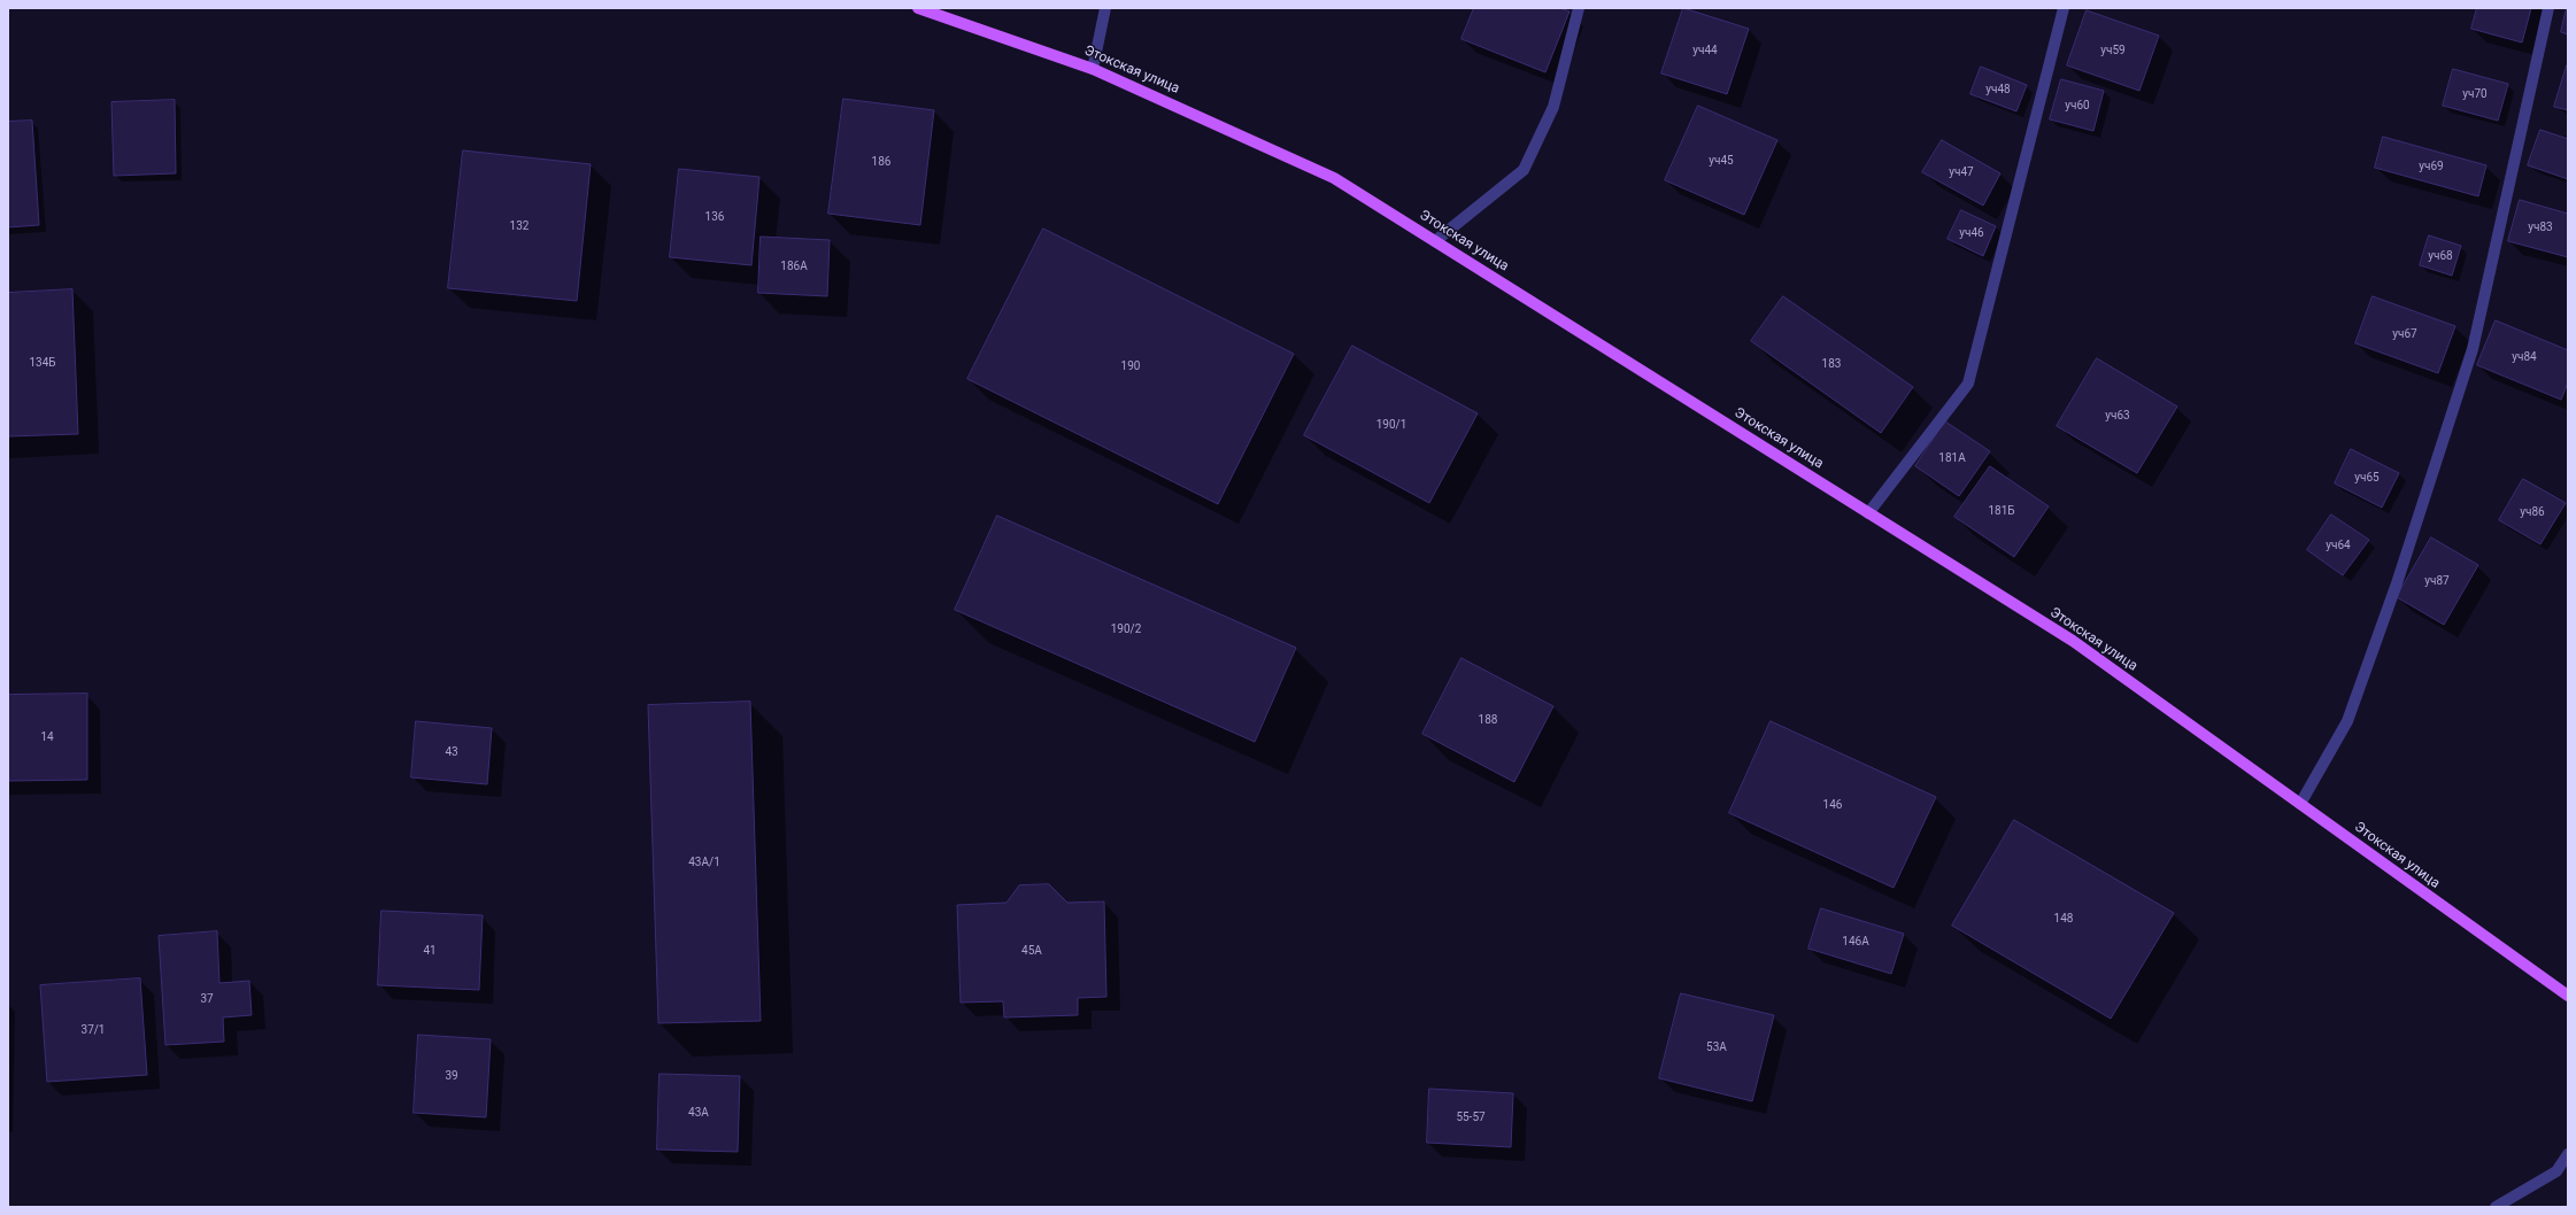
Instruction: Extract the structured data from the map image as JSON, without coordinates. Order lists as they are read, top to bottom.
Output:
{
  "streets": {
    "main road": ["Этокская улица"]
  },
  "house_numbers": [
    "уч44",
    "уч59",
    "уч48",
    "уч70",
    "уч60",
    "уч45",
    "186",
    "уч69",
    "уч47",
    "136",
    "132",
    "уч83",
    "уч46",
    "уч68",
    "186А",
    "уч67",
    "уч84",
    "134Б",
    "183",
    "190",
    "уч63",
    "190/1",
    "181А",
    "уч65",
    "181Б",
    "уч86",
    "уч64",
    "уч87",
    "190/2",
    "188",
    "14",
    "43",
    "146",
    "43А/1",
    "148",
    "146А",
    "41",
    "45А",
    "37",
    "37/1",
    "53А",
    "39",
    "43А",
    "55-57"
  ]
}
